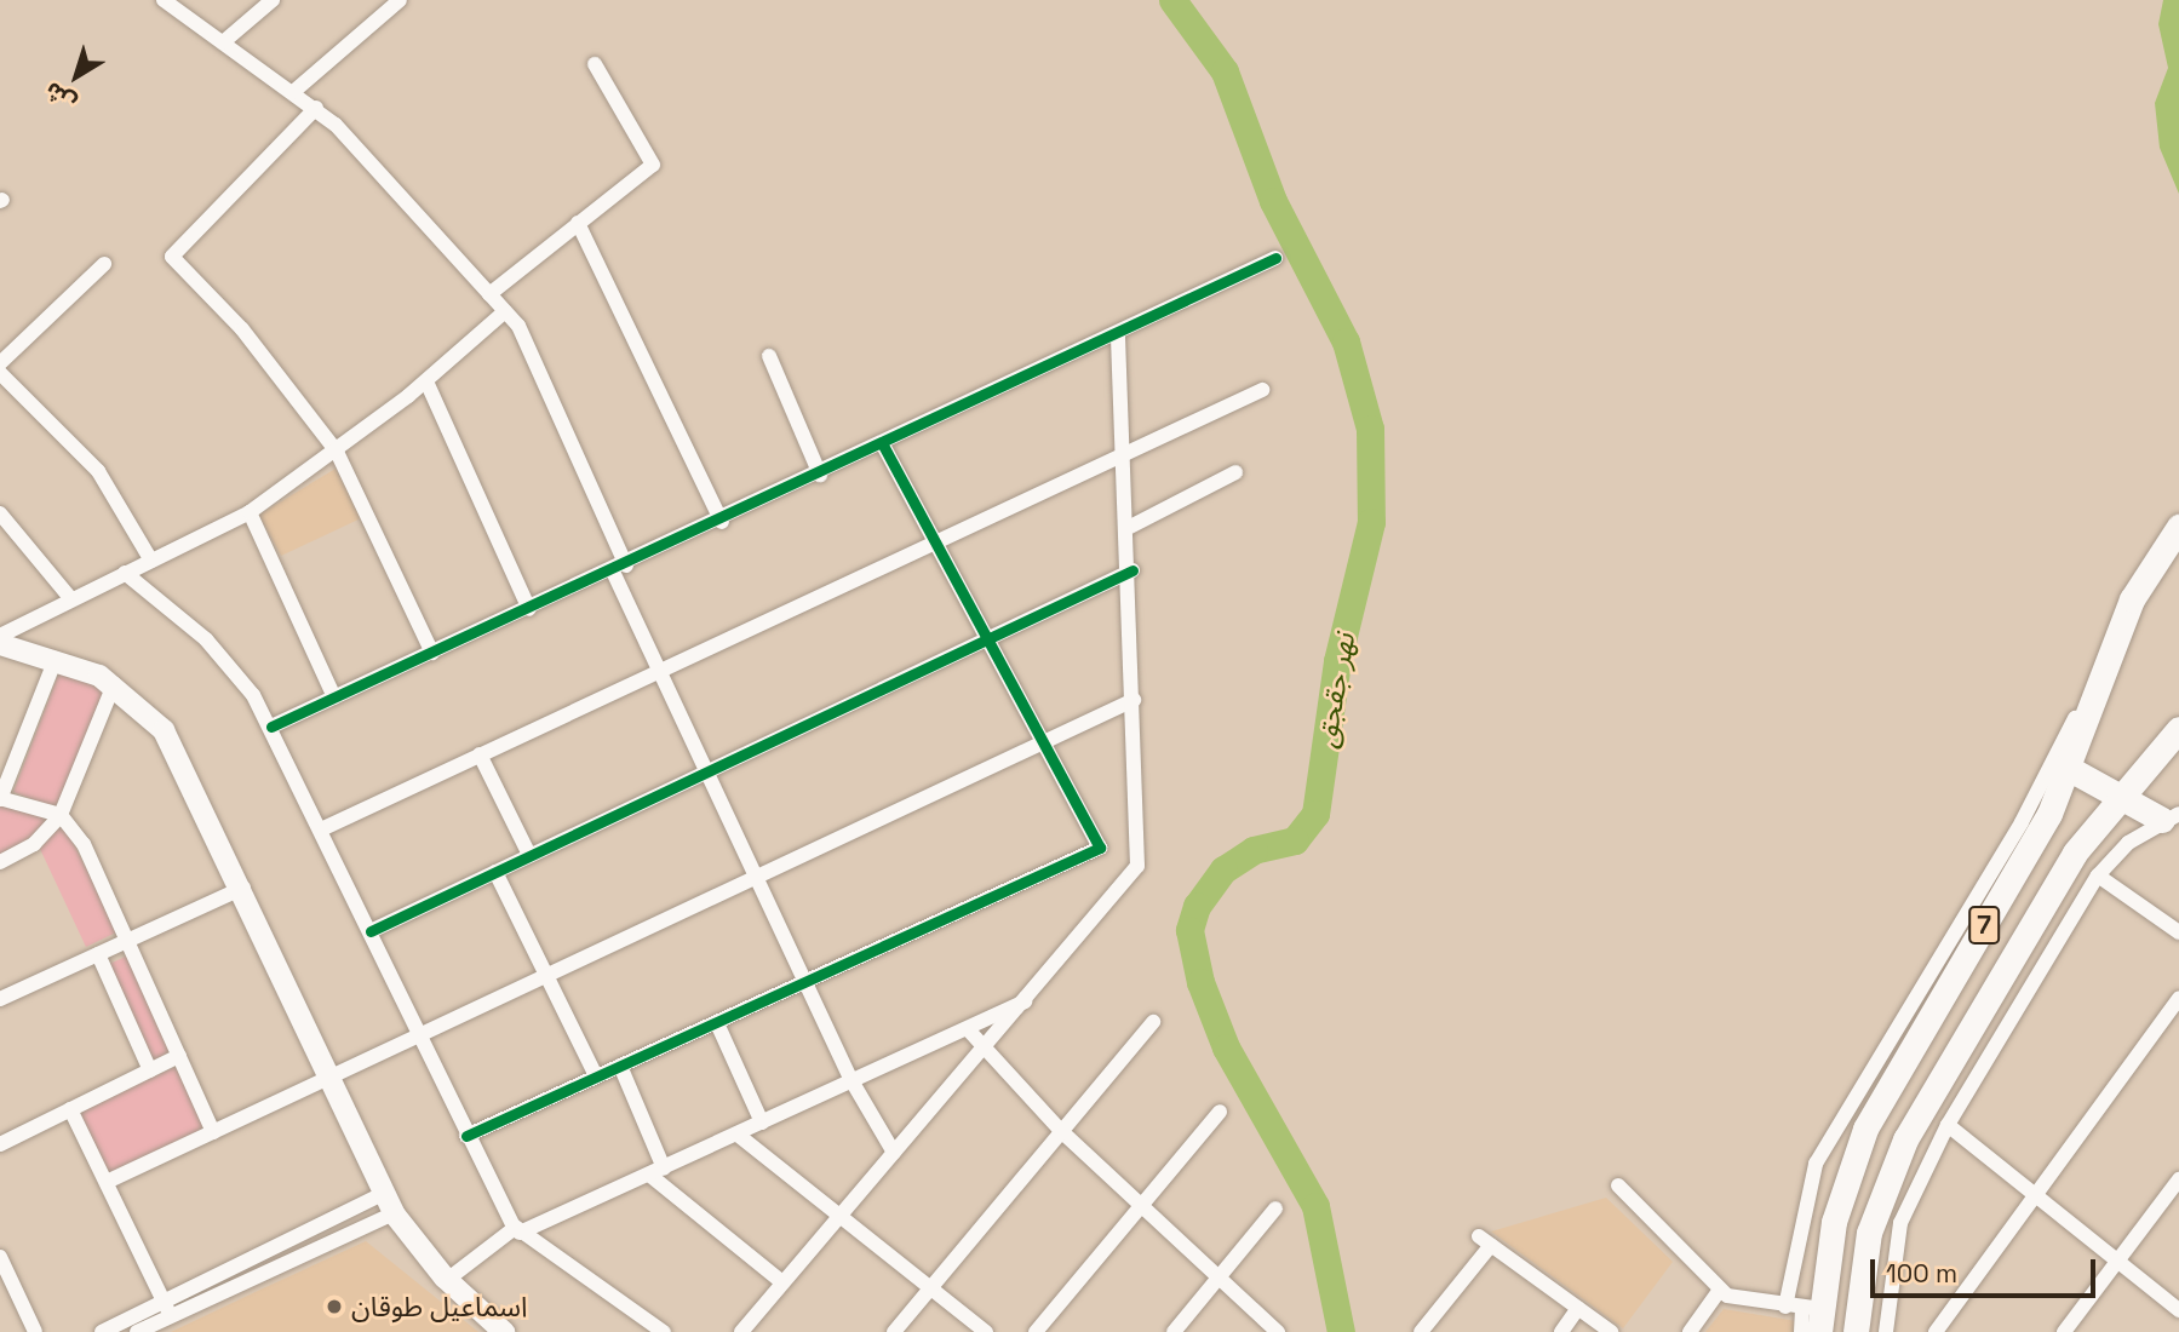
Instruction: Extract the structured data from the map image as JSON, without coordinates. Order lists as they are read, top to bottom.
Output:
{
  "streets": {
    "highway": ["7"]
  },
  "water": ["نهر جقجق"],
  "places": ["اسماعيل طوقان"],
  "scale_bar": "100 m",
  "north": "bottom left"
}
